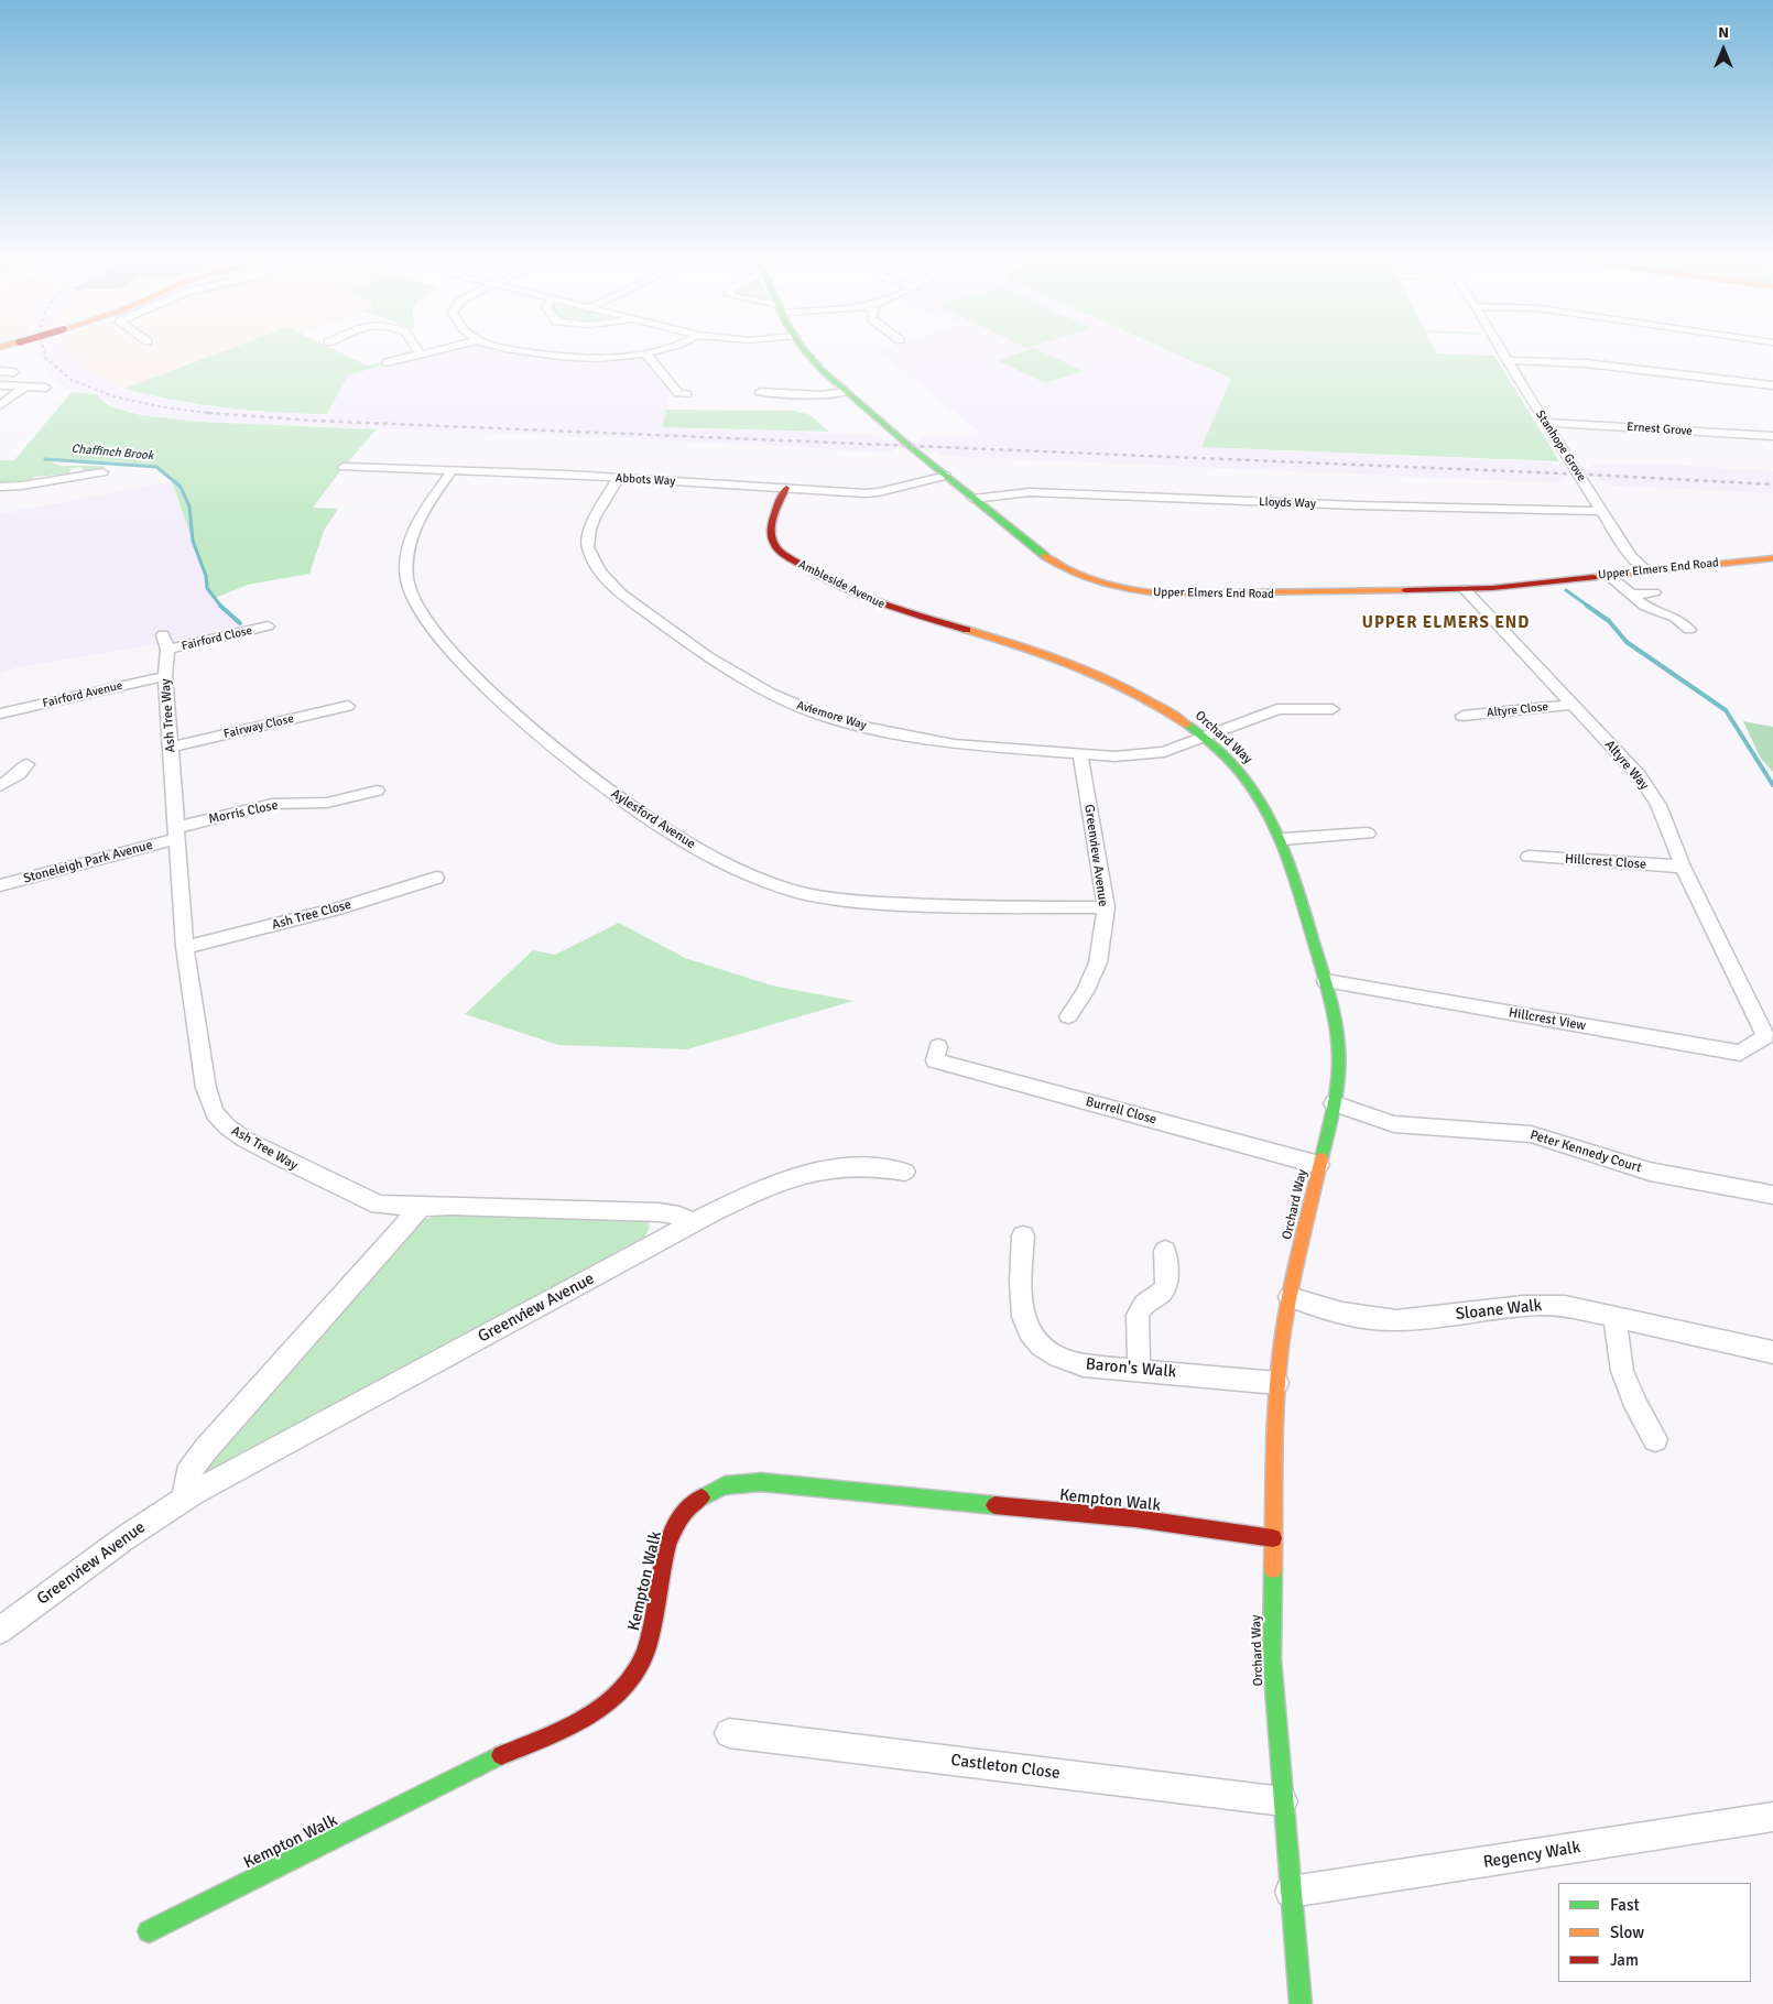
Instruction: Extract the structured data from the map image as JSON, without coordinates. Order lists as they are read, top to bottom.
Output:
{
  "streets": {
    "street": [
      "Ernest Grove",
      "Stanhope Grove",
      "Abbots Way",
      "Lloyds Way",
      "Upper Elmers End Road",
      "Ambleside Avenue",
      "Fairford Close",
      "Fairford Avenue",
      "Altyre Close",
      "Ash Tree Way",
      "Aviemore Way",
      "Fairway Close",
      "Orchard Way",
      "Altyre Way",
      "Morris Close",
      "Aylesford Avenue",
      "Greenview Avenue",
      "Stoneleigh Park Avenue",
      "Hillcrest Close",
      "Ash Tree Close",
      "Hillcrest View",
      "Burrell Close",
      "Peter Kennedy Court",
      "Sloane Walk",
      "Baron's Walk",
      "Kempton Walk",
      "Castleton Close",
      "Regency Walk"
    ]
  },
  "crossings": [
    ["Ernest Grove", "Stanhope Grove"],
    ["Stanhope Grove", "Lloyds Way"],
    ["Stanhope Grove", "Upper Elmers End Road"],
    ["Abbots Way", "Upper Elmers End Road"],
    ["Abbots Way", "Ambleside Avenue"],
    ["Abbots Way", "Aviemore Way"],
    ["Abbots Way", "Aylesford Avenue"],
    ["Lloyds Way", "Upper Elmers End Road"],
    ["Upper Elmers End Road", "Altyre Way"],
    ["Ambleside Avenue", "Orchard Way"],
    ["Fairford Close", "Ash Tree Way"],
    ["Fairford Avenue", "Ash Tree Way"],
    ["Altyre Close", "Altyre Way"],
    ["Ash Tree Way", "Fairway Close"],
    ["Ash Tree Way", "Morris Close"],
    ["Ash Tree Way", "Greenview Avenue"],
    ["Ash Tree Way", "Stoneleigh Park Avenue"],
    ["Ash Tree Way", "Ash Tree Close"],
    ["Aviemore Way", "Orchard Way"],
    ["Aviemore Way", "Greenview Avenue"],
    ["Orchard Way", "Hillcrest View"],
    ["Orchard Way", "Burrell Close"],
    ["Orchard Way", "Peter Kennedy Court"],
    ["Orchard Way", "Sloane Walk"],
    ["Orchard Way", "Baron's Walk"],
    ["Orchard Way", "Kempton Walk"],
    ["Orchard Way", "Castleton Close"],
    ["Orchard Way", "Regency Walk"],
    ["Altyre Way", "Hillcrest Close"],
    ["Altyre Way", "Hillcrest View"],
    ["Morris Close", "Stoneleigh Park Avenue"],
    ["Aylesford Avenue", "Greenview Avenue"]
  ],
  "districts": ["UPPER ELMERS END"],
  "water": ["Chaffinch Brook"],
  "legend": ["Fast", "Slow", "Jam"],
  "north": "top"
}
